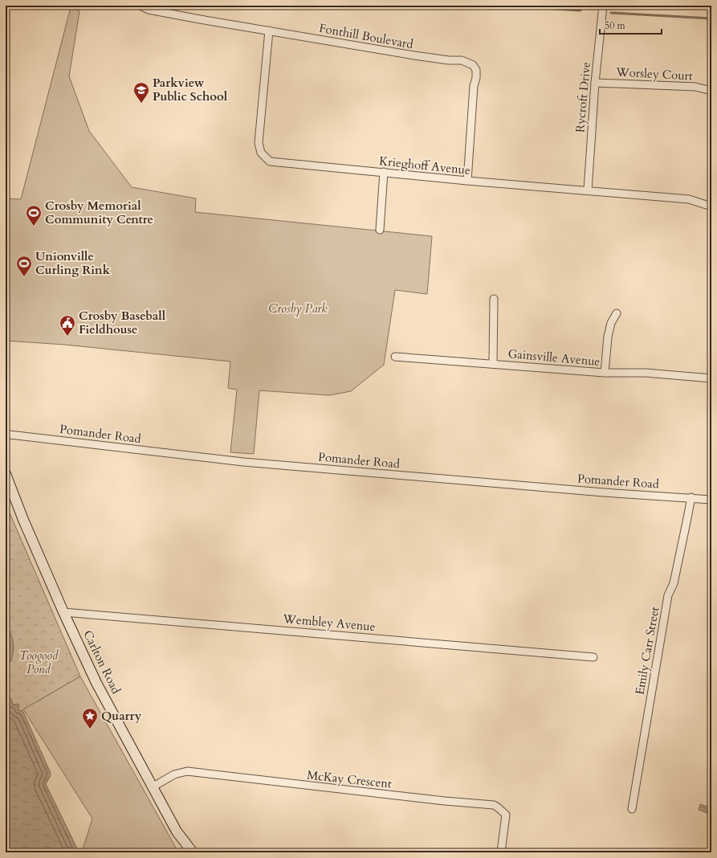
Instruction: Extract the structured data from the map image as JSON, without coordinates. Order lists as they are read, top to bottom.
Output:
{
  "streets": {
    "main road": ["Carlton Road"],
    "street": [
      "Fonthill Boulevard",
      "Worsley Court",
      "Rycroft Drive",
      "Krieghoff Avenue",
      "Gainsville Avenue",
      "Pomander Road",
      "Wembley Avenue",
      "Emily Carr Street",
      "McKay Crescent"
    ]
  },
  "crossings": [
    ["Fonthill Boulevard", "Krieghoff Avenue"],
    ["Worsley Court", "Rycroft Drive"],
    ["Rycroft Drive", "Krieghoff Avenue"],
    ["Pomander Road", "Emily Carr Street"],
    ["Wembley Avenue", "Carlton Road"],
    ["Carlton Road", "McKay Crescent"]
  ],
  "parks": ["Crosby Park", "Toogood Pond"],
  "places": {
    "school or university": ["Parkview Public School"],
    "sports": ["Crosby Memorial Community Centre", "Unionville Curling Rink"],
    "public building": ["Crosby Baseball Fieldhouse"],
    "place": ["Quarry"]
  },
  "scale_bar": "50 m"
}
